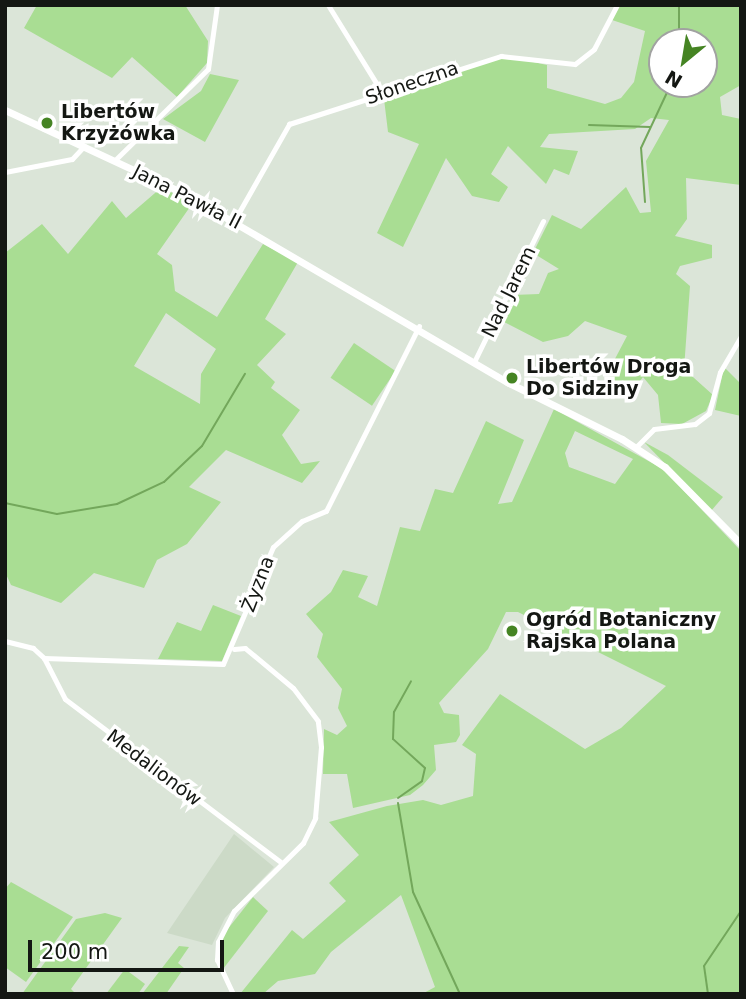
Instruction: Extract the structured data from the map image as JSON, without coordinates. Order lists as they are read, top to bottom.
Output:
{
  "streets": {
    "street": [
      "Słoneczna",
      "Jana Pawła II",
      "Nad Jarem",
      "Żyzna",
      "Medalionów"
    ]
  },
  "crossings": [
    ["Słoneczna", "Jana Pawła II"],
    ["Jana Pawła II", "Żyzna"]
  ],
  "places": ["Libertów Krzyżówka", "Libertów Droga Do Sidziny", "Ogród Botaniczny Rajska Polana"],
  "scale_bar": "200 m",
  "north": "bottom left"
}
